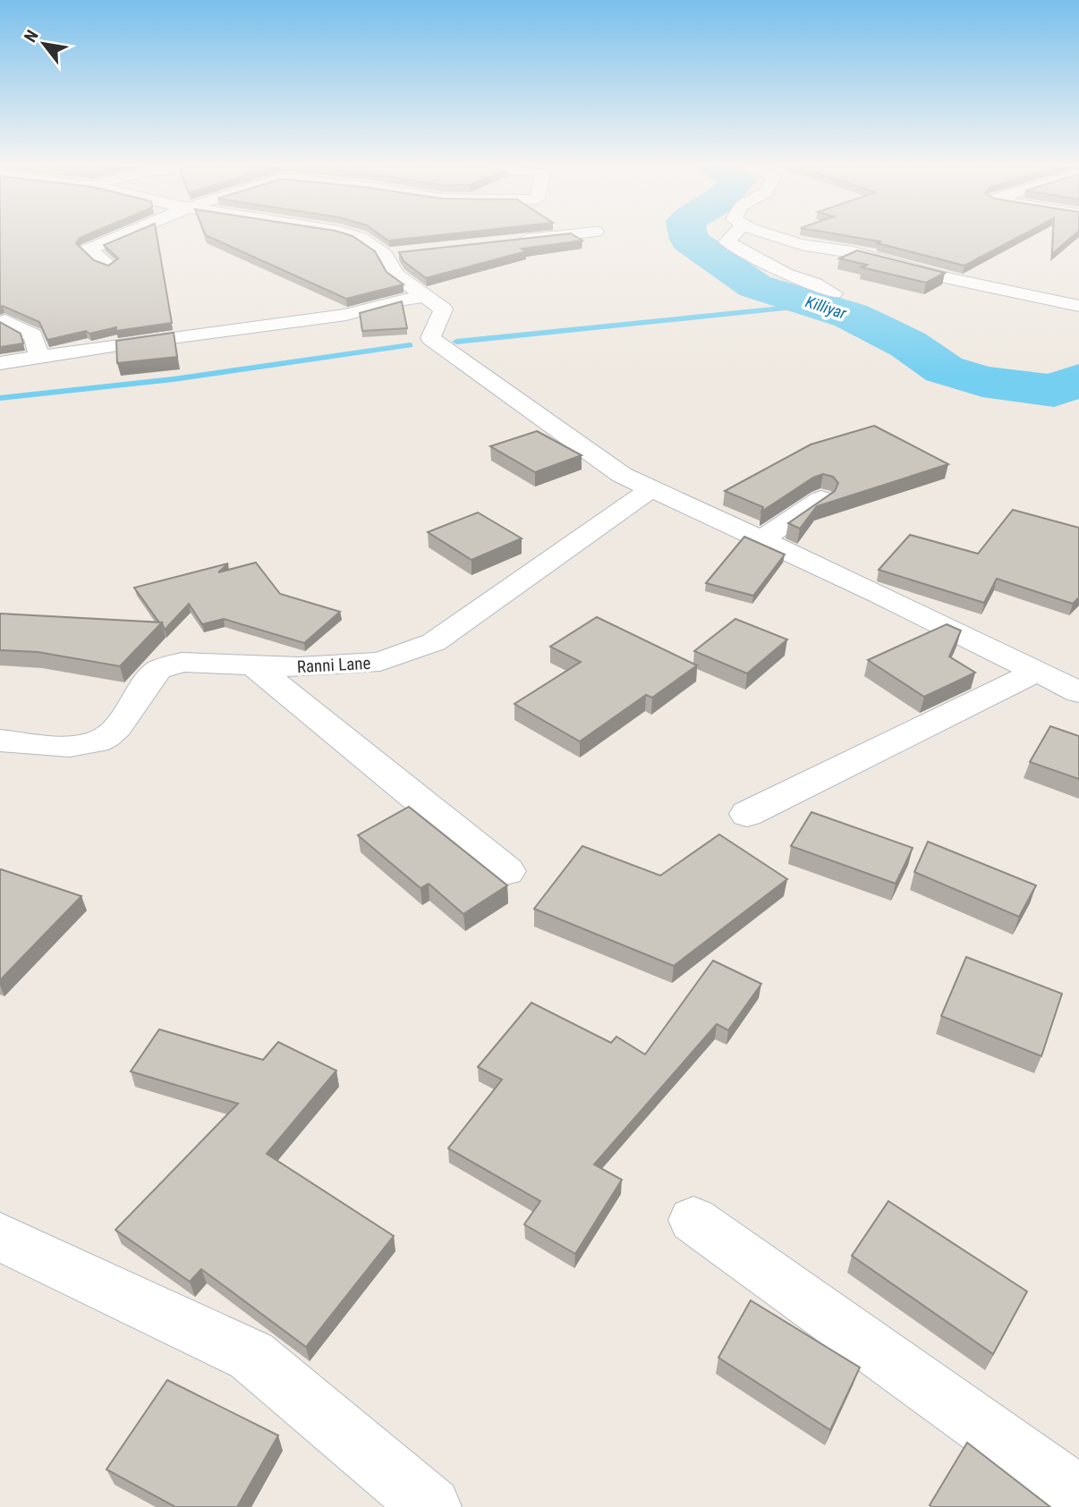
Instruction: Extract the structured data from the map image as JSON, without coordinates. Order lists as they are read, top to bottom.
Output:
{
  "streets": {
    "street": ["Ranni Lane"]
  },
  "water": ["Killiyar"],
  "north": "top left"
}
